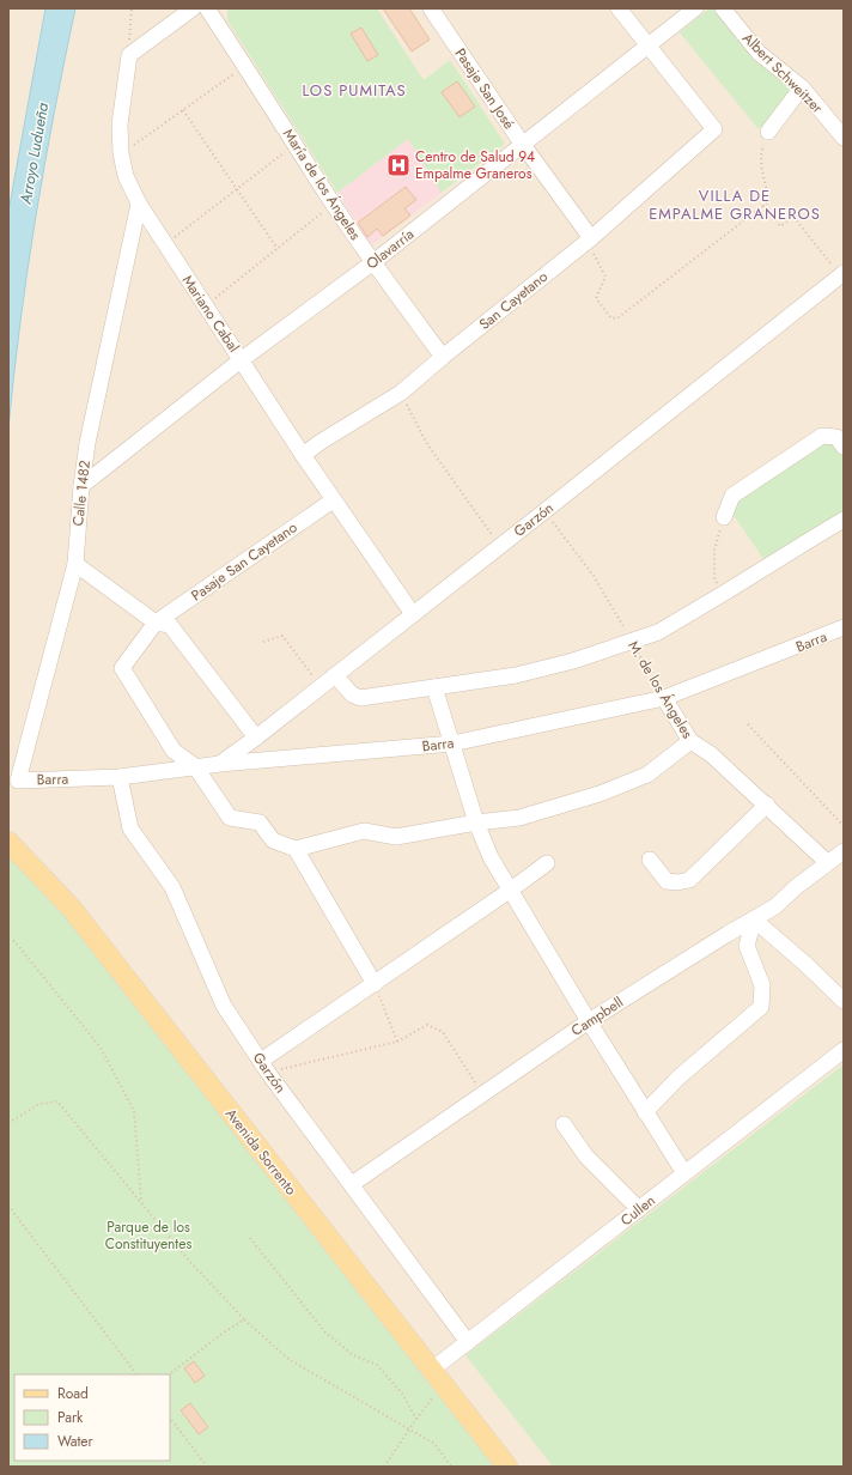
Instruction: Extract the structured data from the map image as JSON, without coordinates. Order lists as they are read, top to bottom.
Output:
{
  "streets": {
    "main road": ["Avenida Sorrento"],
    "street": [
      "Albert Schweitzer",
      "Pasaje San José",
      "María de los Ángeles",
      "Olavarría",
      "San Cayetano",
      "Mariano Cabal",
      "Calle 1482",
      "Garzón",
      "Pasaje San Cayetano",
      "Barra",
      "M. de los Ángeles",
      "Campbell",
      "Cullen"
    ]
  },
  "crossings": [
    ["Pasaje San José", "Olavarría"],
    ["Pasaje San José", "San Cayetano"],
    ["María de los Ángeles", "Olavarría"],
    ["María de los Ángeles", "San Cayetano"],
    ["Olavarría", "San Cayetano"],
    ["Olavarría", "Mariano Cabal"],
    ["Olavarría", "Calle 1482"],
    ["San Cayetano", "Mariano Cabal"],
    ["Mariano Cabal", "Calle 1482"],
    ["Mariano Cabal", "Garzón"],
    ["Mariano Cabal", "Pasaje San Cayetano"],
    ["Calle 1482", "Barra"],
    ["Garzón", "Barra"],
    ["Garzón", "M. de los Ángeles"],
    ["Garzón", "Campbell"],
    ["Garzón", "Cullen"],
    ["Pasaje San Cayetano", "Barra"],
    ["Barra", "M. de los Ángeles"],
    ["M. de los Ángeles", "Campbell"],
    ["Avenida Sorrento", "Cullen"]
  ],
  "districts": ["LOS PUMITAS", "VILLA DE EMPALME GRANEROS"],
  "water": ["Arroyo Ludueña"],
  "parks": ["Parque de los Constituyentes"],
  "places": {
    "hospital": ["Centro de Salud 94 Empalme Graneros"]
  },
  "legend": ["Road", "Park", "Water"]
}
